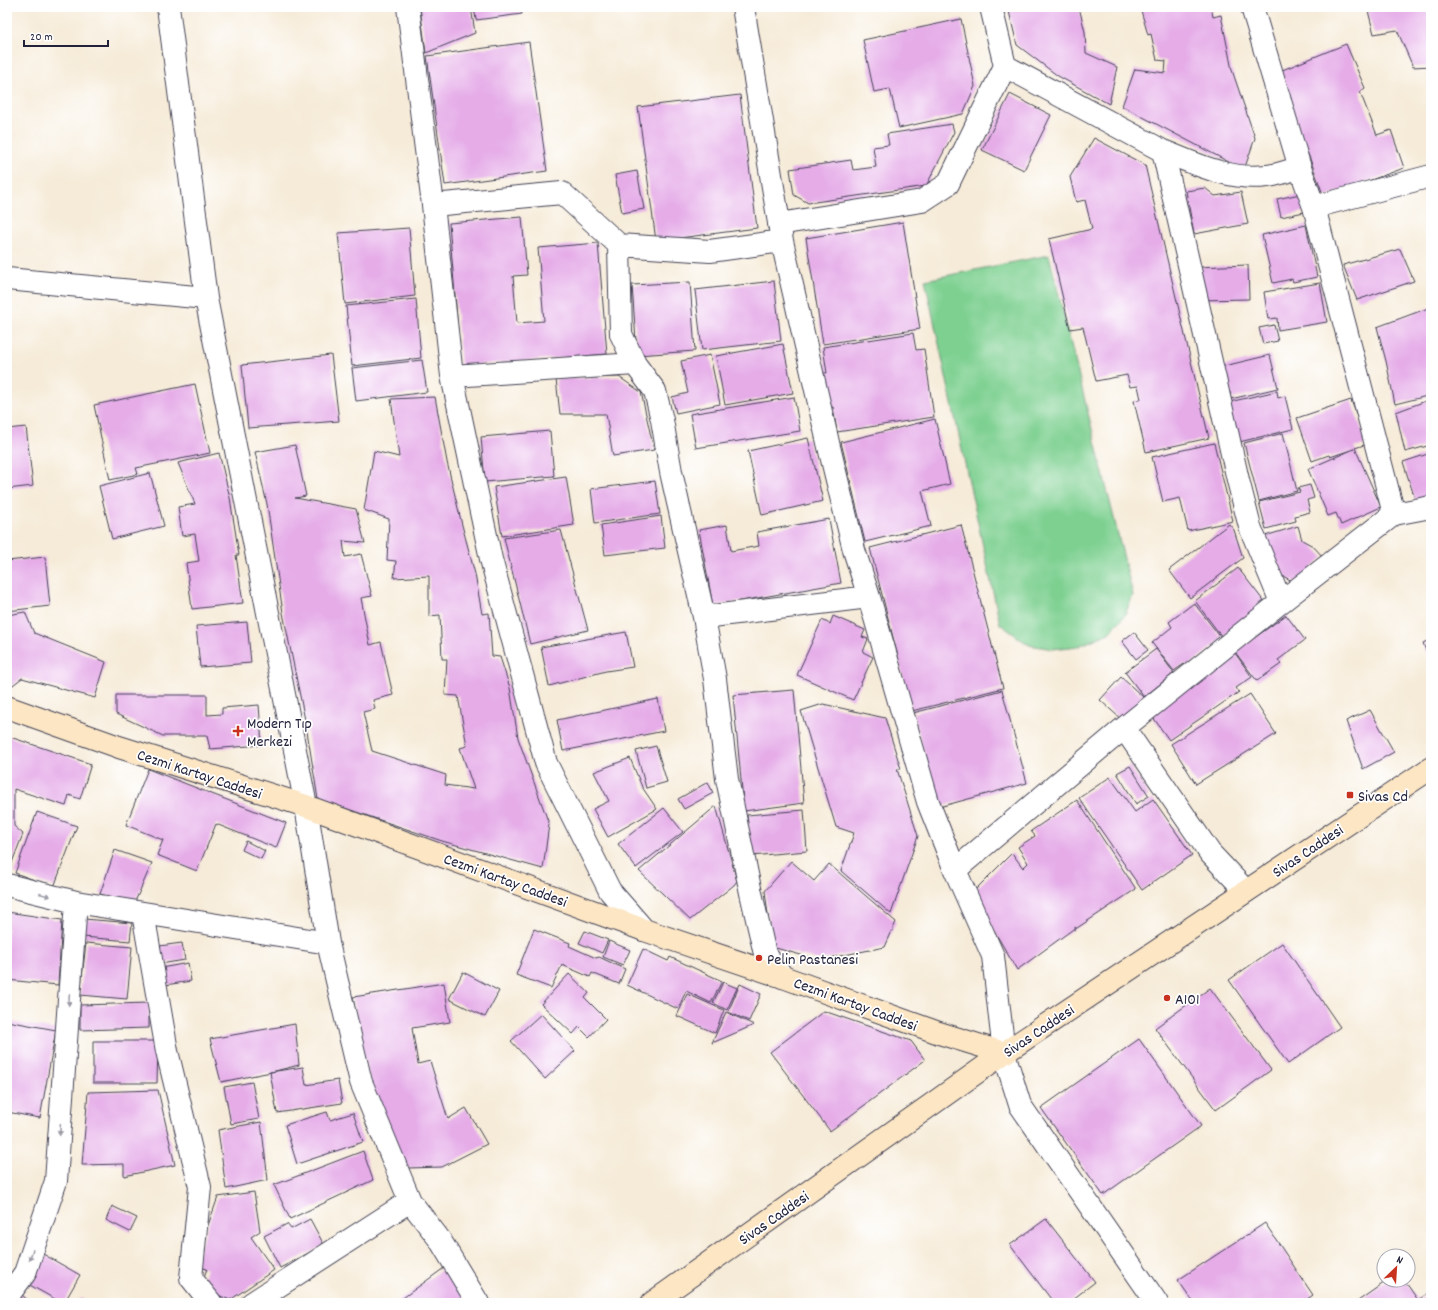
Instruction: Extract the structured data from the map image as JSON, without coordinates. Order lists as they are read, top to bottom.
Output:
{
  "streets": {
    "street": ["Cezmi Kartay Caddesi", "Sivas Caddesi"]
  },
  "crossings": [
    ["Cezmi Kartay Caddesi", "Sivas Caddesi"]
  ],
  "places": {
    "health": ["Modern Tıp Merkezi"],
    "transit": ["Sivas Cd"],
    "other": ["Pelin Pastanesi", "A101"]
  },
  "scale_bar": "20 m",
  "north": "top right"
}
